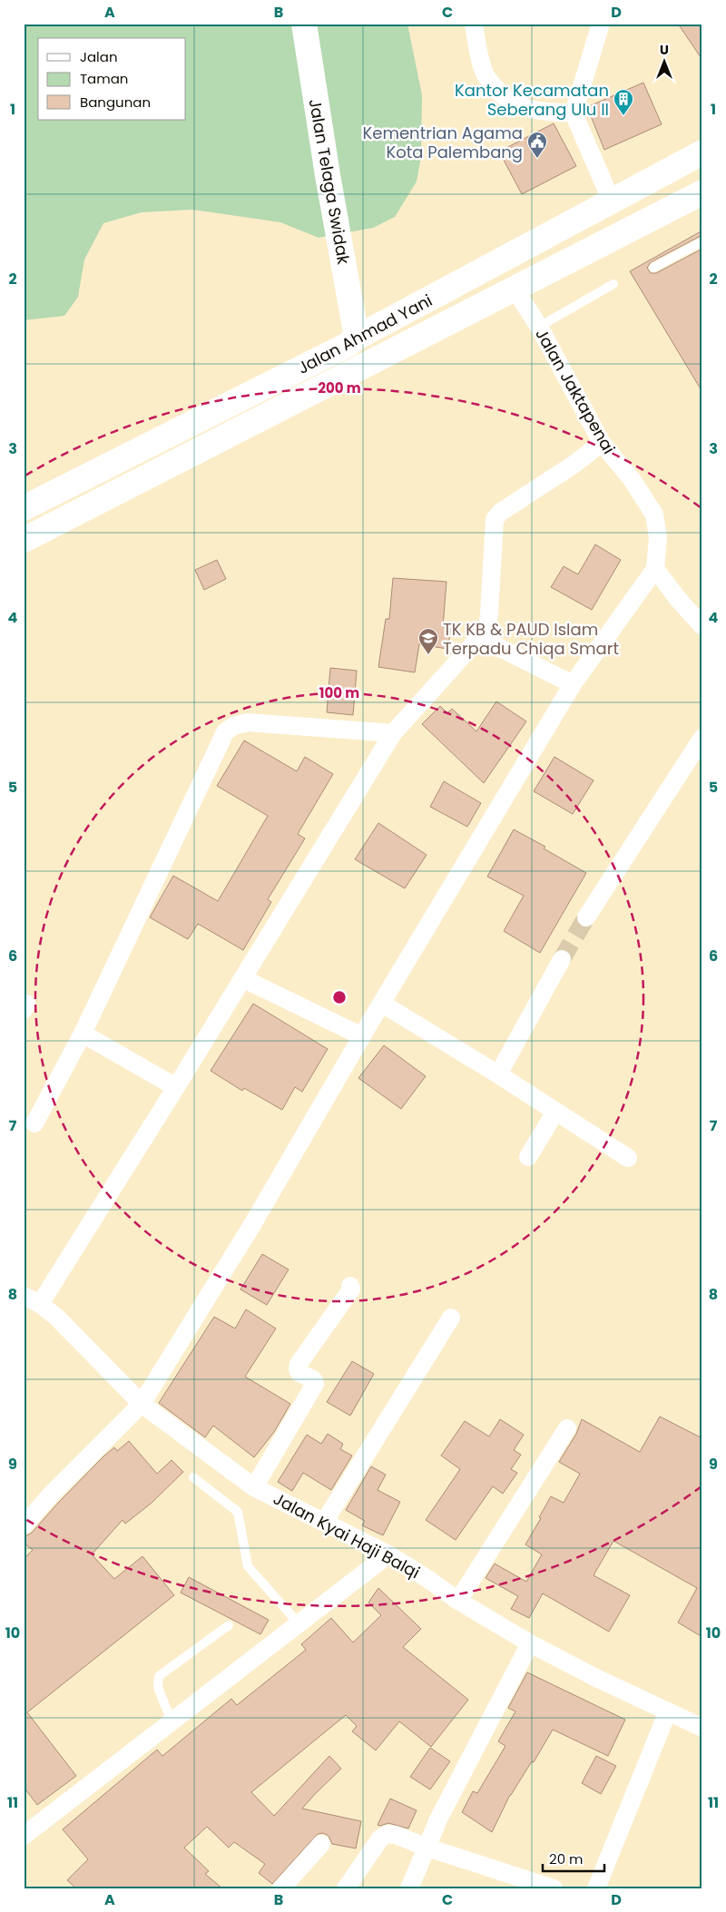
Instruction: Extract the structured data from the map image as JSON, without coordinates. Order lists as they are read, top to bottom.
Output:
{
  "streets": {
    "main road": ["Jalan Telaga Swidak", "Jalan Ahmad Yani"],
    "street": ["Jalan Jaktapenai", "Jalan Kyai Haji Balqi"]
  },
  "crossings": [
    ["Jalan Telaga Swidak", "Jalan Ahmad Yani"],
    ["Jalan Ahmad Yani", "Jalan Jaktapenai"]
  ],
  "places": {
    "building": ["Kantor Kecamatan Seberang Ulu II"],
    "public building": ["Kementrian Agama Kota Palembang"],
    "school or university": ["TK KB & PAUD Islam Terpadu Chiqa Smart"]
  },
  "legend": ["Jalan", "Taman", "Bangunan"],
  "scale_bar": "20 m",
  "north": "top",
  "grid": {
    "columns": [
      "A",
      "B",
      "C",
      "D"
    ],
    "rows": [
      "1",
      "2",
      "3",
      "4",
      "5",
      "6",
      "7",
      "8",
      "9",
      "10",
      "11"
    ]
  },
  "rings": ["200 m", "100 m"]
}
